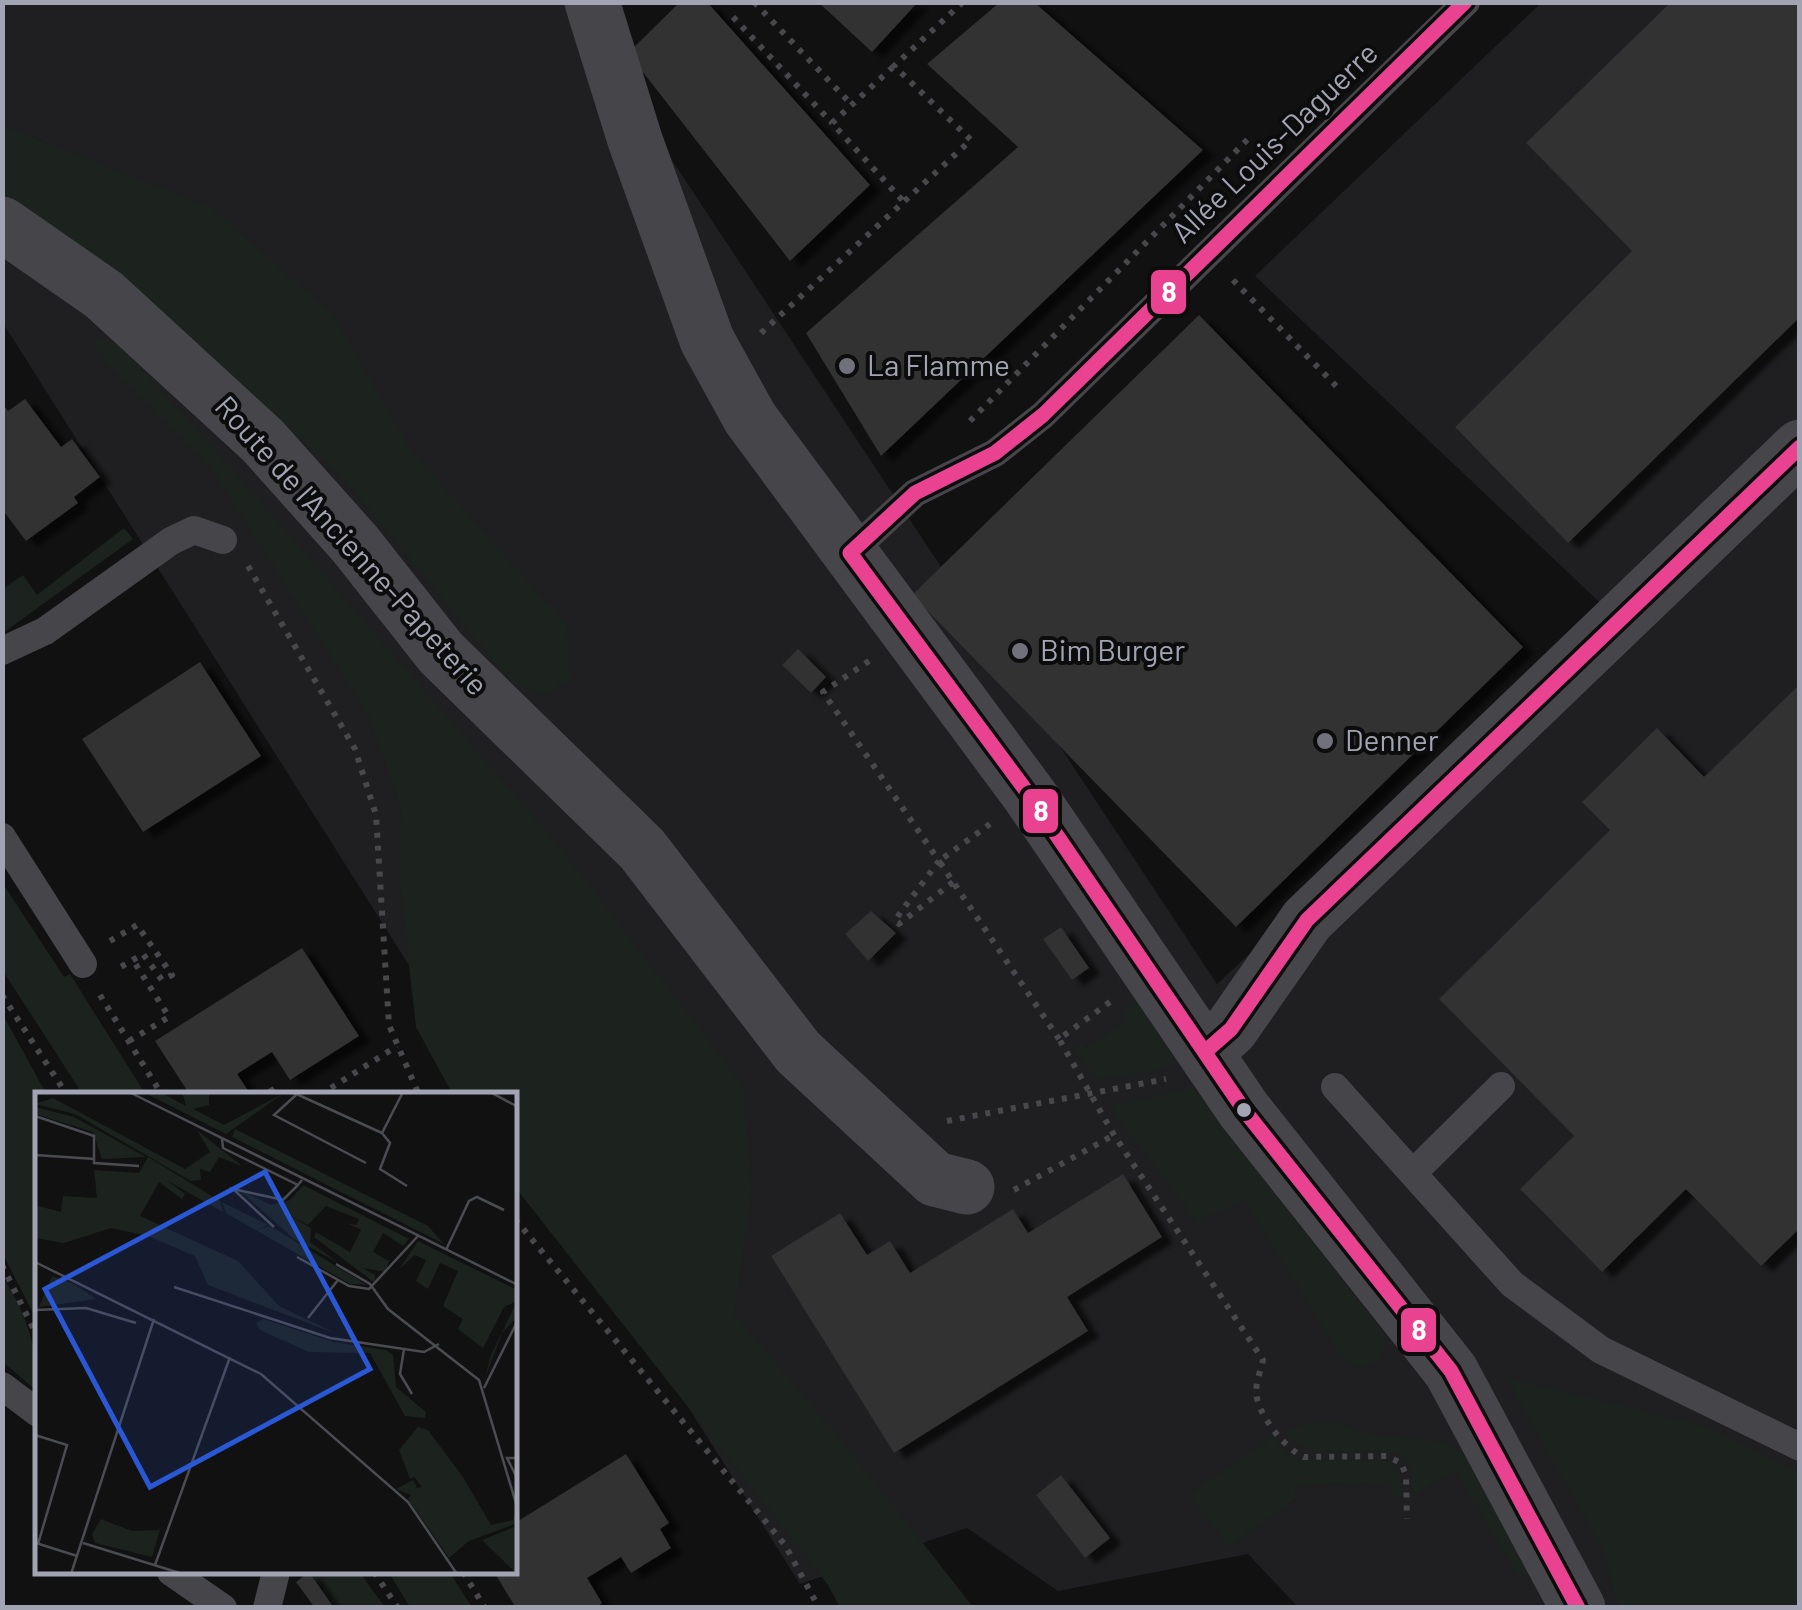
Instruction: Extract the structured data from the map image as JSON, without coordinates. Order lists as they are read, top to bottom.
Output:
{
  "streets": {
    "street": ["Route de l'Ancienne-Papeterie"],
    "lane": ["Allée Louis-Daguerre"]
  },
  "places": ["La Flamme", "Bim Burger", "Denner"],
  "lines": ["transit line 8"]
}
